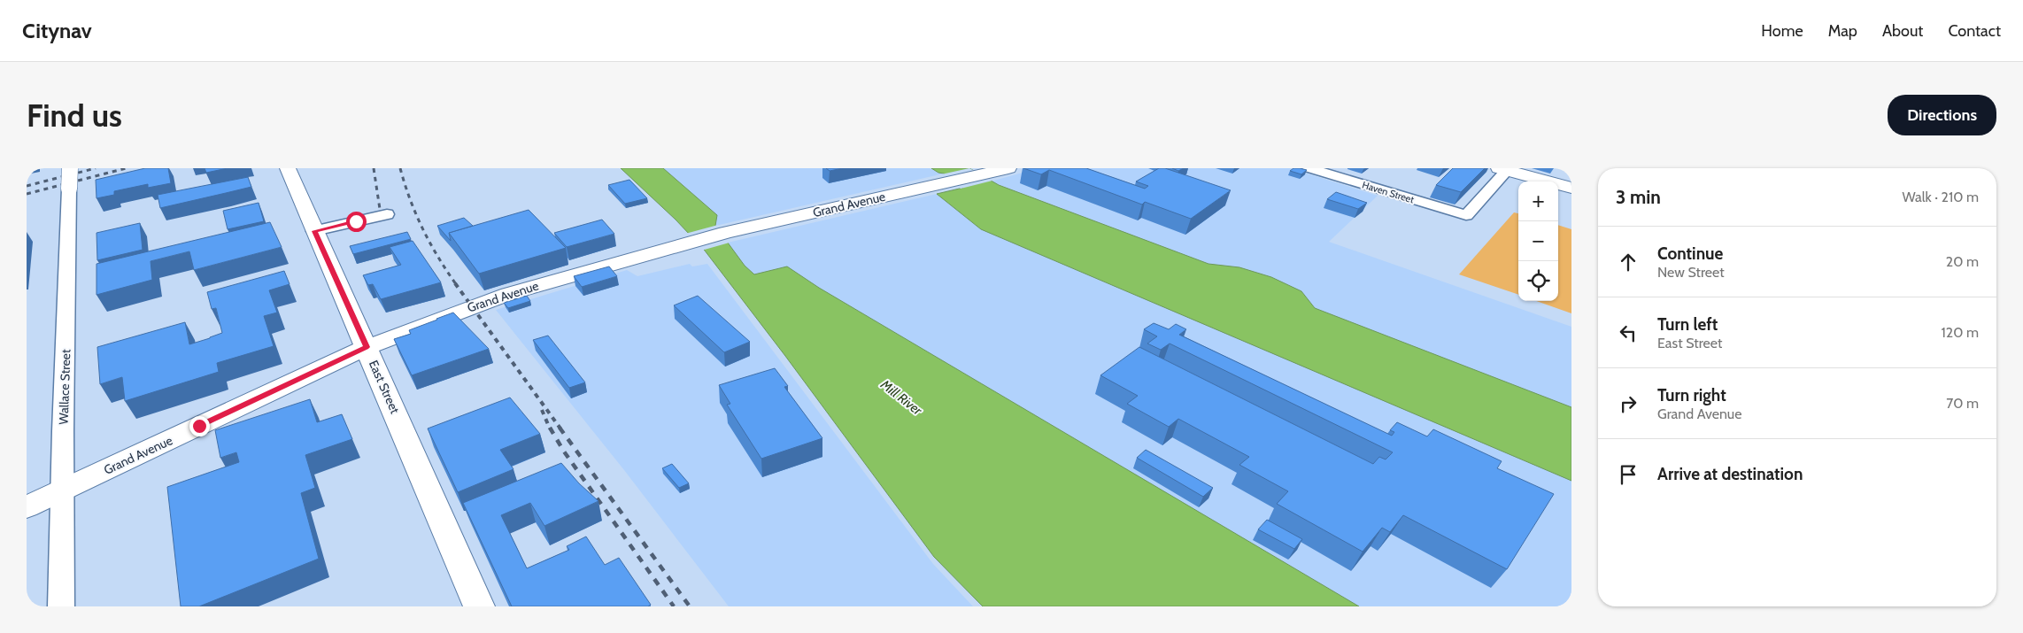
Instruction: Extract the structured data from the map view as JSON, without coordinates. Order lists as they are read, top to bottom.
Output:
{
  "streets": {
    "main road": ["Grand Avenue", "East Street"],
    "street": ["Haven Street", "Wallace Street"]
  },
  "crossings": [
    ["Grand Avenue", "Wallace Street"],
    ["Grand Avenue", "East Street"]
  ],
  "water": ["Mill River"],
  "page": {
    "header": "Citynav",
    "nav": [
      "Home",
      "Map",
      "About",
      "Contact"
    ],
    "buttons": "Directions",
    "title": "Find us",
    "heading": ["3 min", "Walk · 210 m"],
    "map_buttons": ["+", "−"],
    "list": [
      ["Continue", "New Street", "20 m"],
      ["Turn left", "East Street", "120 m"],
      ["Turn right", "Grand Avenue", "70 m"],
      "Arrive at destination"
    ]
  }
}
